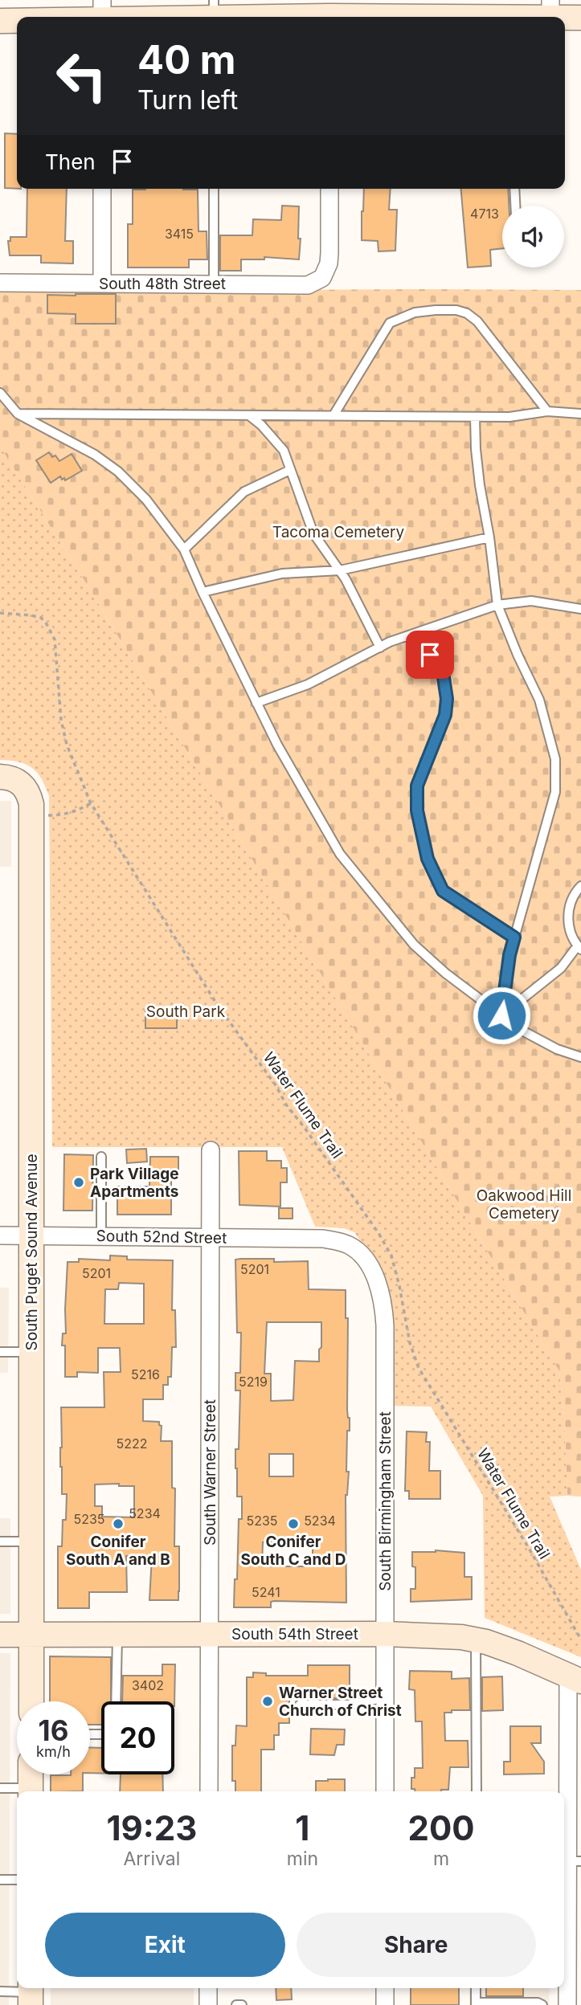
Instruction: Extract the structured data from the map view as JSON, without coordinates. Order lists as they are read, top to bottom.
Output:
{
  "streets": {
    "street": [
      "South 48th Street",
      "South 52nd Street",
      "South Puget Sound Avenue",
      "South Warner Street",
      "South Birmingham Street",
      "South 54th Street"
    ],
    "path": ["Water Flume Trail"]
  },
  "crossings": [
    ["South 52nd Street", "South Puget Sound Avenue"],
    ["South 52nd Street", "South Warner Street"],
    ["South 52nd Street", "South Birmingham Street"],
    ["South Puget Sound Avenue", "South 54th Street"],
    ["South Warner Street", "South 54th Street"],
    ["South Birmingham Street", "South 54th Street"]
  ],
  "parks": ["Tacoma Cemetery", "South Park", "Oakwood Hill Cemetery"],
  "places": [
    "Park Village Apartments",
    "Conifer South A and B",
    "Conifer South C and D",
    "Warner Street Church of Christ"
  ],
  "house_numbers": [
    "4713",
    "3415",
    "5201",
    "5201",
    "5216",
    "5219",
    "5222",
    "5234",
    "5235",
    "5235",
    "5234",
    "5241",
    "3402"
  ],
  "page": {
    "turn": ["40 m", "Turn left"],
    "then": "Then",
    "speed": "16 km/h",
    "limit": "20",
    "eta": [
      "19:23",
      "Arrival",
      "1",
      "min",
      "200",
      "m"
    ],
    "buttons": ["Exit", "Share"]
  }
}
